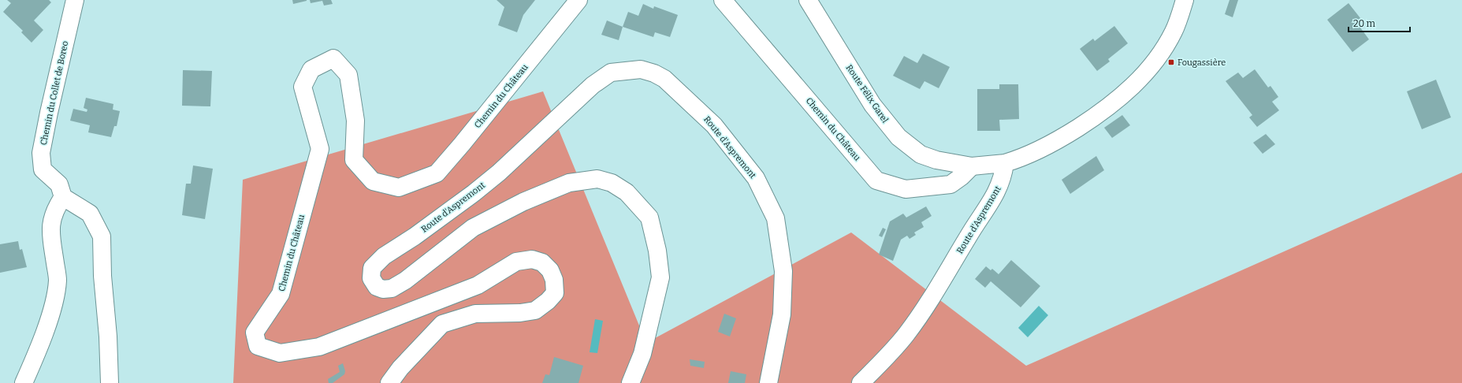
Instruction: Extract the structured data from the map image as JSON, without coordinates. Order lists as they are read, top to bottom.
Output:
{
  "streets": {
    "street": [
      "Chemin du Collet de Boreo",
      "Route Félix Garel",
      "Chemin du Château",
      "Route d'Aspremont"
    ]
  },
  "crossings": [
    ["Route Félix Garel", "Chemin du Château"],
    ["Route Félix Garel", "Route d'Aspremont"]
  ],
  "places": {
    "transit": ["Fougassière"]
  },
  "scale_bar": "20 m"
}
